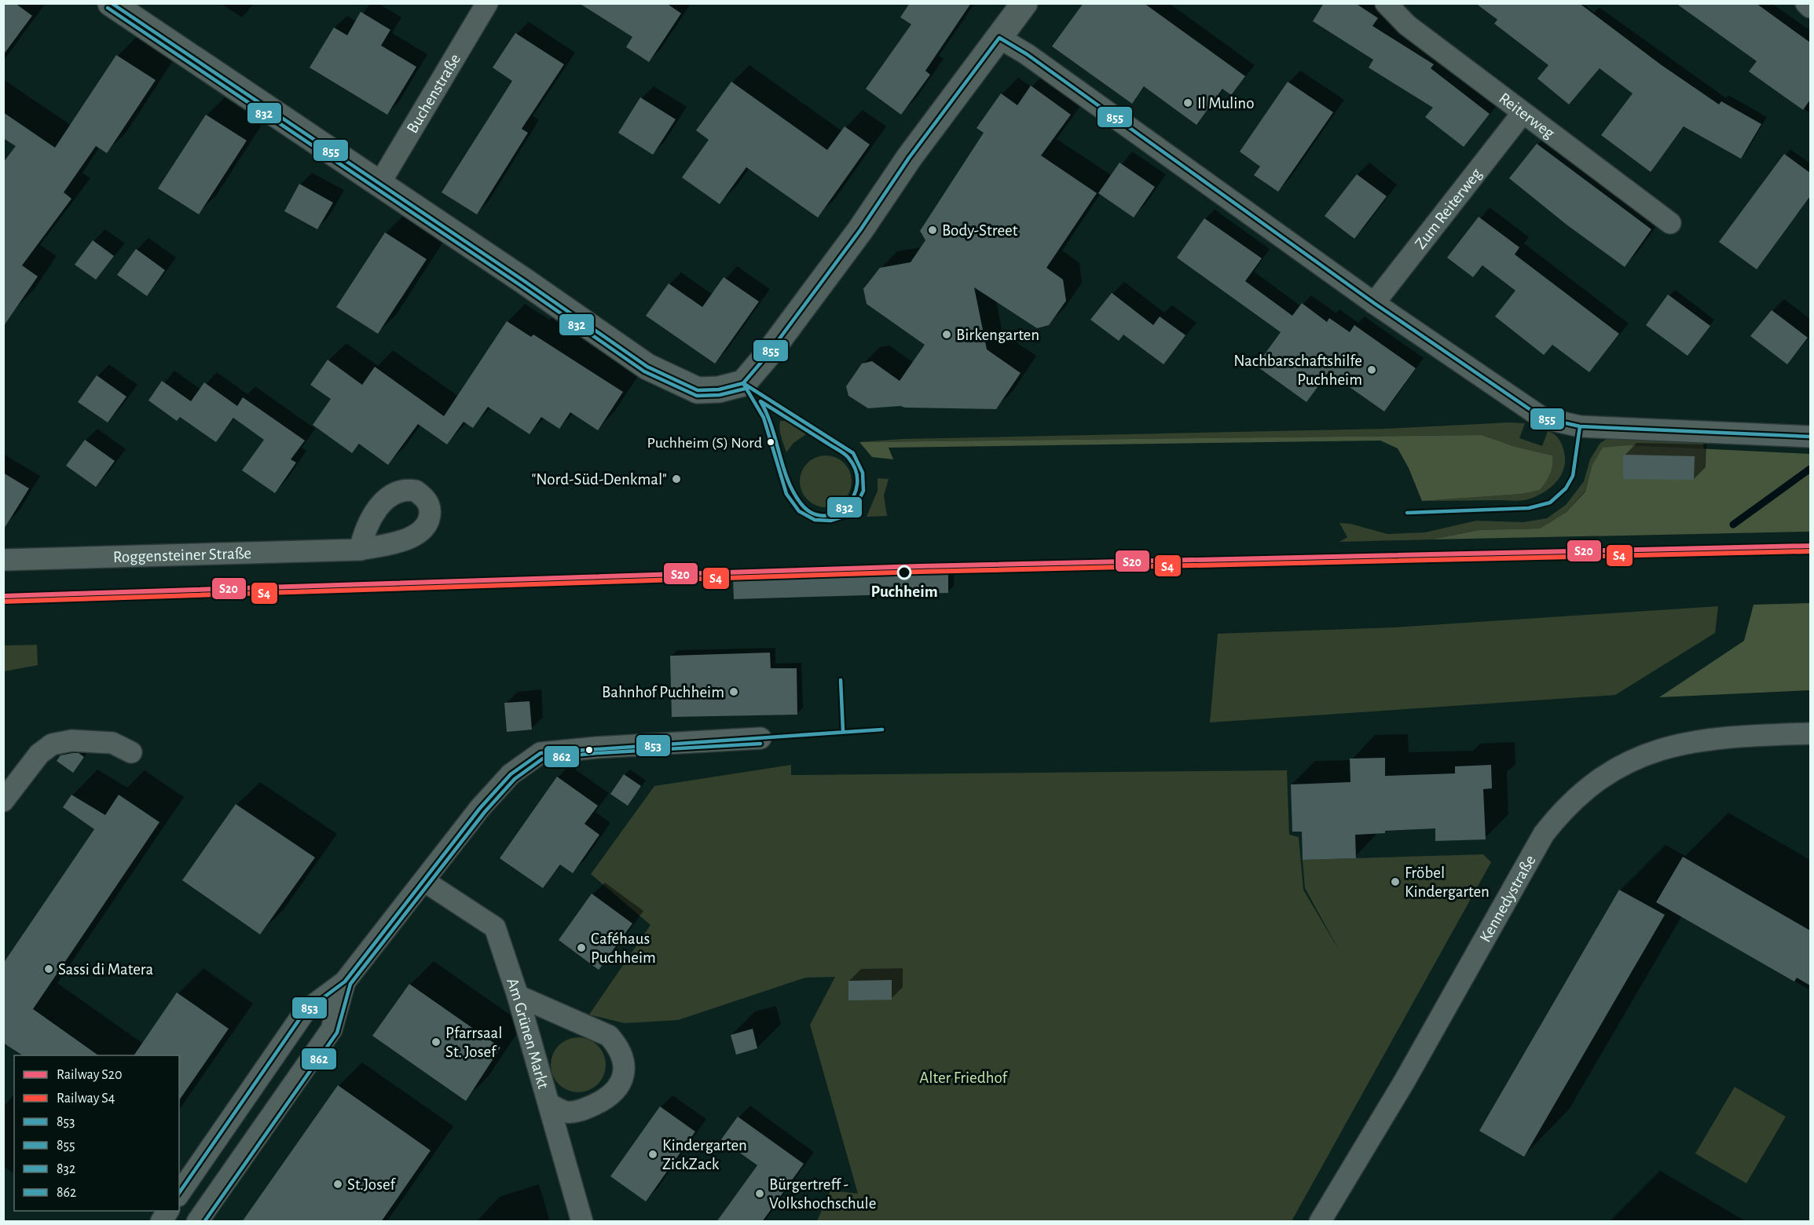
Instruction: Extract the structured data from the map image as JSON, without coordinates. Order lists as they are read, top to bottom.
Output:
{
  "streets": {
    "street": [
      "Buchenstraße",
      "Reiterweg",
      "Zum Reiterweg",
      "Roggensteiner Straße",
      "Kennedystraße",
      "Am Grünen Markt"
    ]
  },
  "crossings": [
    ["Reiterweg", "Zum Reiterweg"]
  ],
  "parks": ["Alter Friedhof"],
  "places": [
    "Il Mulino",
    "Body-Street",
    "Birkengarten",
    "Nachbarschaftshilfe Puchheim",
    "Puchheim (S) Nord",
    "\"Nord-Süd-Denkmal\"",
    "Puchheim",
    "Bahnhof Puchheim",
    "Fröbel Kindergarten",
    "Caféhaus Puchheim",
    "Sassi di Matera",
    "Pfarrsaal St. Josef",
    "Kindergarten ZickZack",
    "St.Josef",
    "Bürgertreff - Volkshochschule"
  ],
  "lines": [
    "transit line 855",
    "transit line 832",
    "rail line S20",
    "rail line S4",
    "transit line 853",
    "transit line 862"
  ],
  "legend": [
    "Railway S20",
    "Railway S4",
    "853",
    "855",
    "832",
    "862"
  ]
}
